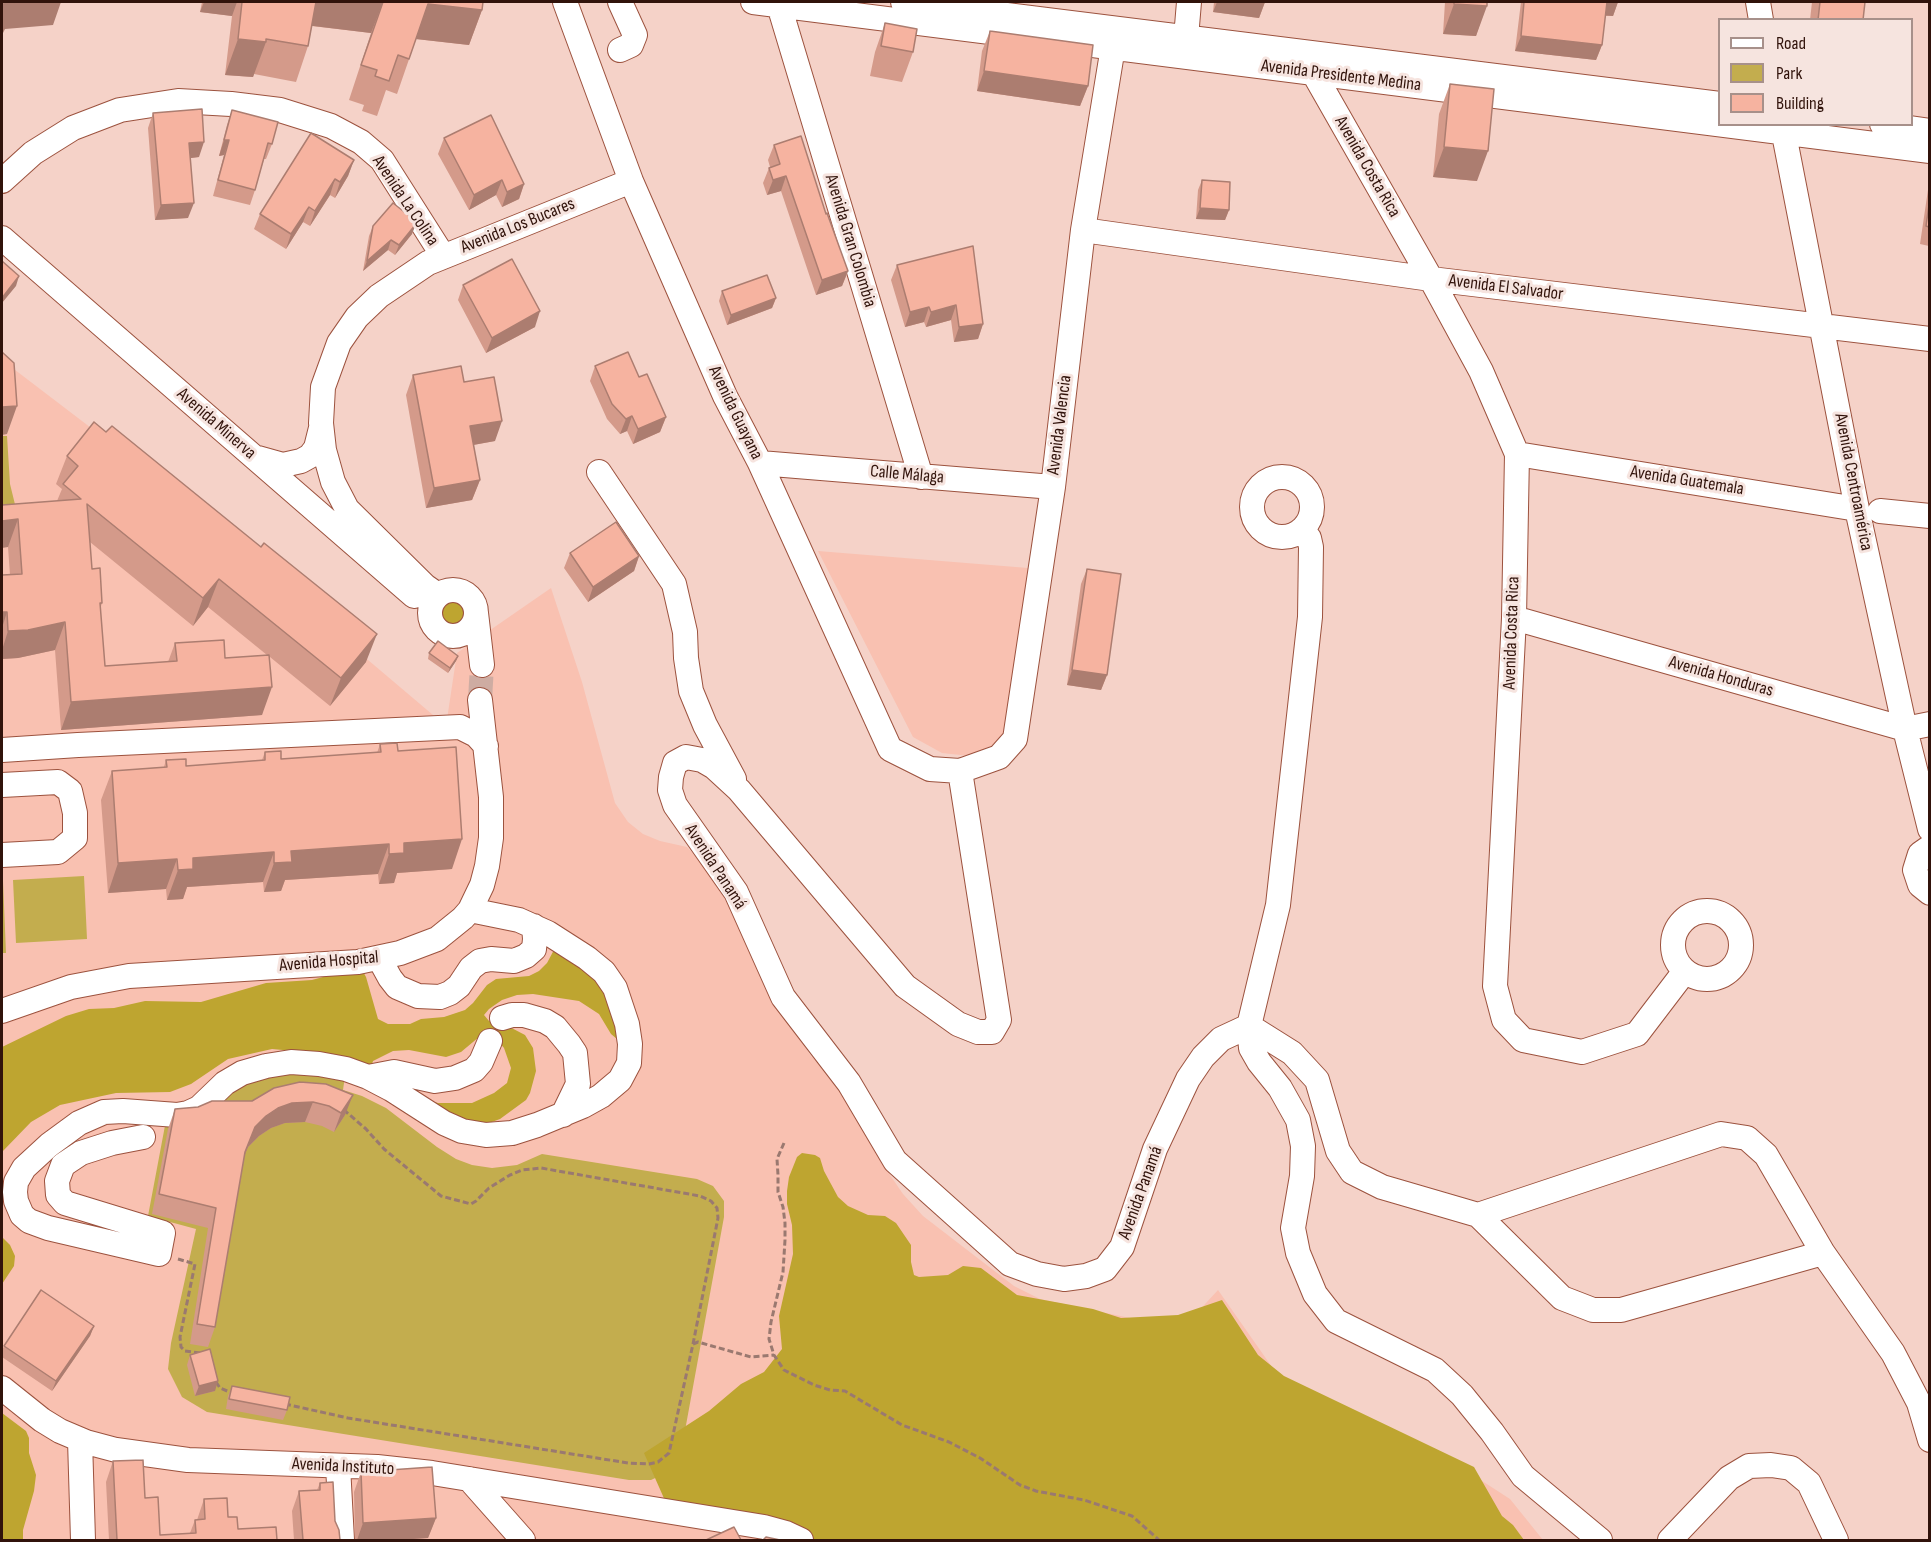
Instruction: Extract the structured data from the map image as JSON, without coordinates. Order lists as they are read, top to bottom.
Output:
{
  "streets": {
    "street": [
      "Avenida Presidente Medina",
      "Avenida Costa Rica",
      "Avenida La Colina",
      "Avenida Los Bucares",
      "Avenida Gran Colombia",
      "Avenida El Salvador",
      "Avenida Guayana",
      "Avenida Minerva",
      "Avenida Valencia",
      "Calle Málaga",
      "Avenida Guatemala",
      "Avenida Centroamérica",
      "Avenida Honduras",
      "Avenida Panamá",
      "Avenida Hospital",
      "Avenida Instituto"
    ]
  },
  "crossings": [
    ["Avenida Presidente Medina", "Avenida Costa Rica"],
    ["Avenida Presidente Medina", "Avenida Gran Colombia"],
    ["Avenida Presidente Medina", "Avenida Valencia"],
    ["Avenida Presidente Medina", "Avenida Centroamérica"],
    ["Avenida Costa Rica", "Avenida El Salvador"],
    ["Avenida Costa Rica", "Avenida Guatemala"],
    ["Avenida Costa Rica", "Avenida Honduras"],
    ["Avenida La Colina", "Avenida Los Bucares"],
    ["Avenida Los Bucares", "Avenida Guayana"],
    ["Avenida Los Bucares", "Avenida Minerva"],
    ["Avenida Gran Colombia", "Calle Málaga"],
    ["Avenida El Salvador", "Avenida Valencia"],
    ["Avenida El Salvador", "Avenida Centroamérica"],
    ["Avenida Guayana", "Avenida Valencia"],
    ["Avenida Guayana", "Calle Málaga"],
    ["Avenida Guayana", "Avenida Panamá"],
    ["Avenida Valencia", "Calle Málaga"],
    ["Avenida Valencia", "Avenida Panamá"],
    ["Avenida Guatemala", "Avenida Centroamérica"],
    ["Avenida Centroamérica", "Avenida Honduras"]
  ],
  "legend": ["Road", "Park", "Building"]
}
